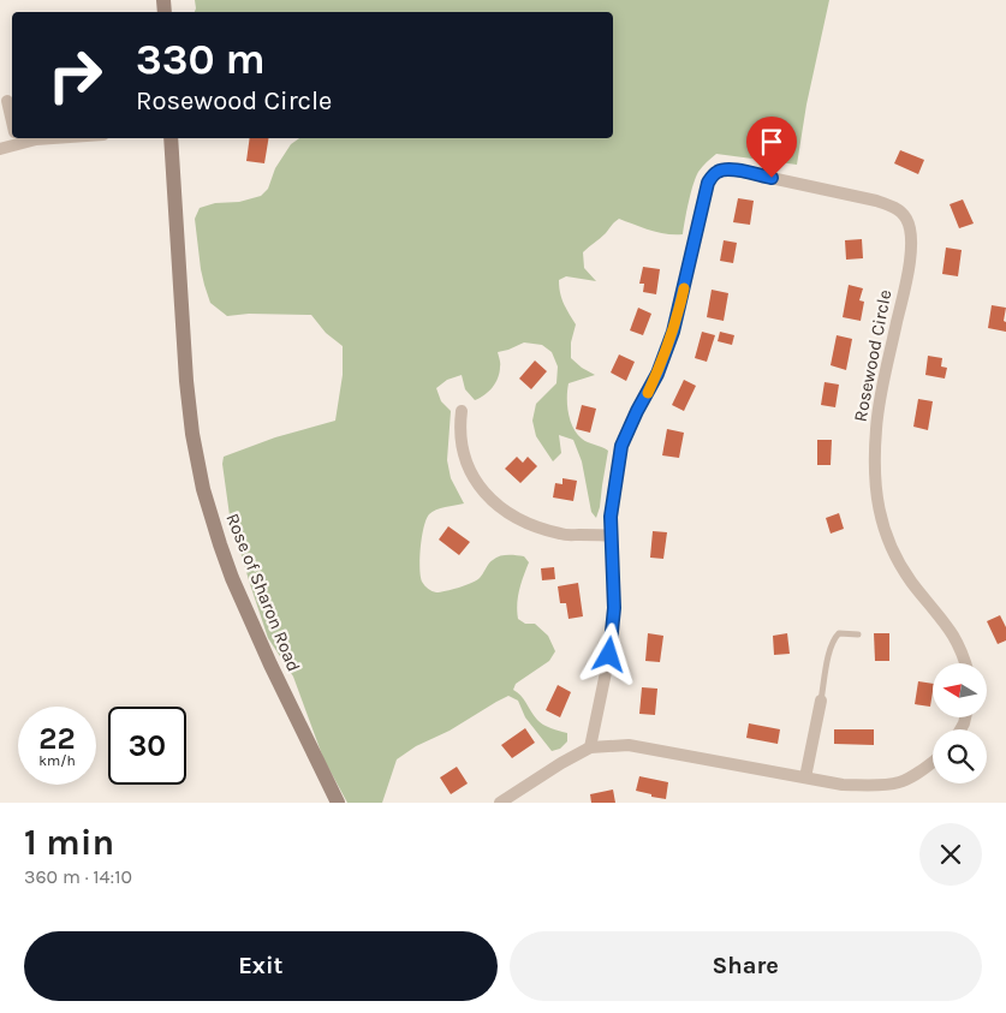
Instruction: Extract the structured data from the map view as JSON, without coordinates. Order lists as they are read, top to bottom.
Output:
{
  "streets": {
    "street": ["Rosewood Circle", "Rose of Sharon Road"]
  },
  "north": "left",
  "page": {
    "turn": ["330 m", "Rosewood Circle"],
    "speed": "22 km/h",
    "limit": "30",
    "heading": ["1 min", "360 m · 14:10"],
    "buttons": ["Exit", "Share"]
  }
}
